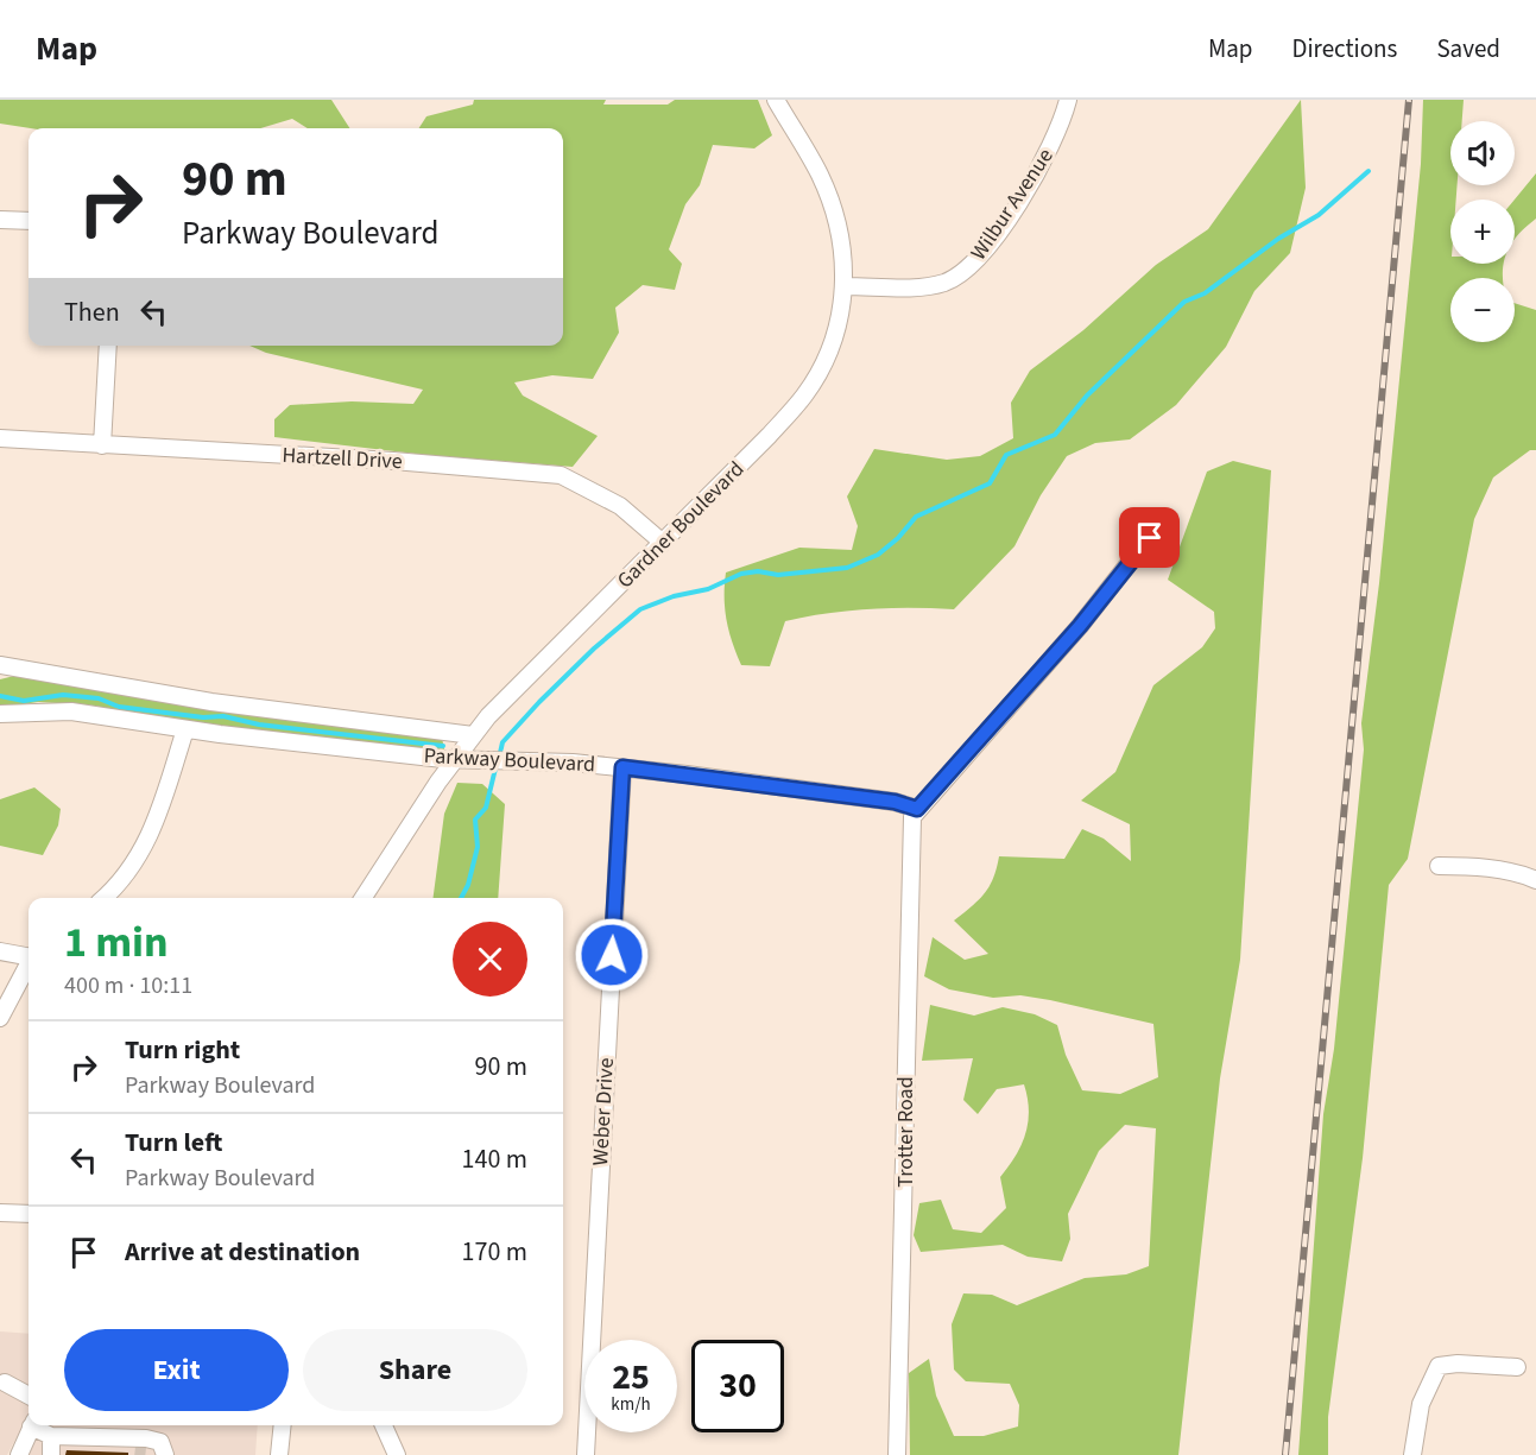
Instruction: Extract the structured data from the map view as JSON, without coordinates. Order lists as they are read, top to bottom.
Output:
{
  "streets": {
    "street": [
      "Wilbur Avenue",
      "Hartzell Drive",
      "Gardner Boulevard",
      "Parkway Boulevard",
      "Weber Drive",
      "Trotter Road"
    ]
  },
  "crossings": [
    ["Wilbur Avenue", "Gardner Boulevard"],
    ["Hartzell Drive", "Gardner Boulevard"],
    ["Gardner Boulevard", "Parkway Boulevard"],
    ["Parkway Boulevard", "Weber Drive"],
    ["Parkway Boulevard", "Trotter Road"]
  ],
  "page": {
    "header": "Map",
    "nav": ["Map", "Directions", "Saved"],
    "map_buttons": ["+", "−"],
    "turn": ["90 m", "Parkway Boulevard"],
    "then": "Then",
    "heading": ["1 min", "400 m · 10:11"],
    "list": [
      {
        "name": "Turn right",
        "note": "Parkway Boulevard",
        "value": "90 m"
      },
      {
        "name": "Turn left",
        "note": "Parkway Boulevard",
        "value": "140 m"
      },
      {
        "name": "Arrive at destination",
        "value": "170 m"
      }
    ],
    "buttons": ["Exit", "Share"],
    "speed": "25 km/h",
    "limit": "30"
  }
}
